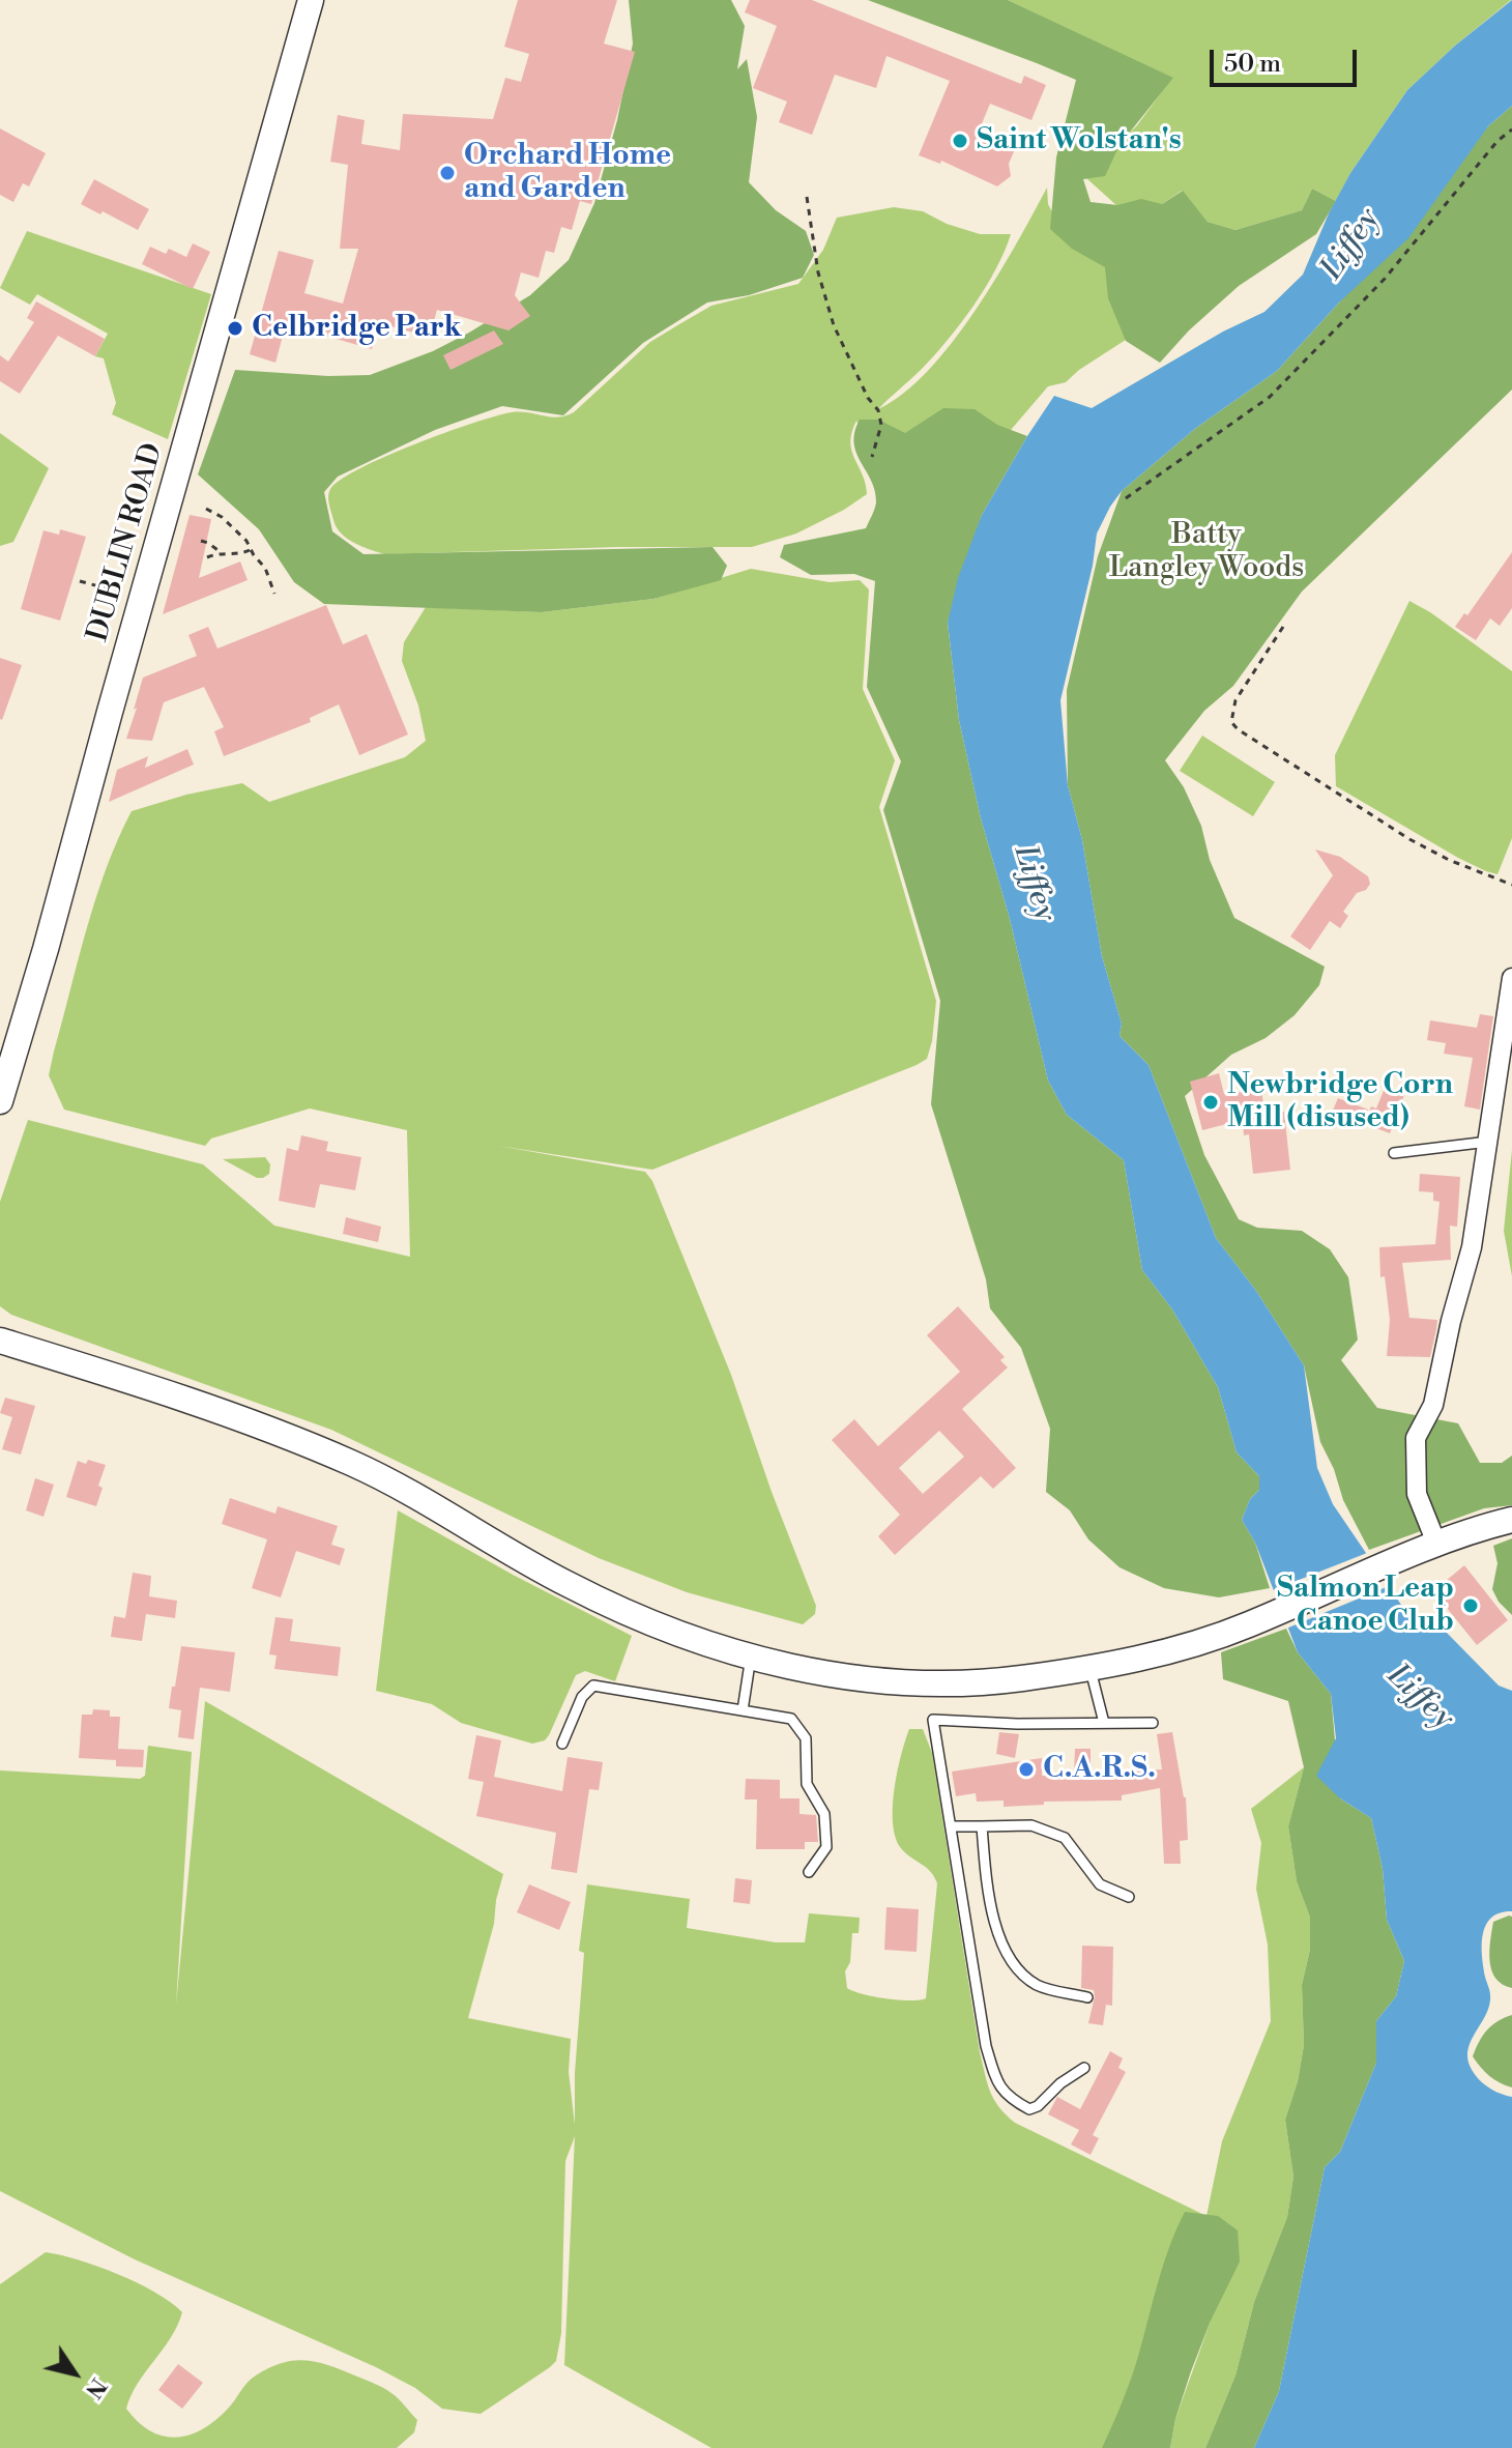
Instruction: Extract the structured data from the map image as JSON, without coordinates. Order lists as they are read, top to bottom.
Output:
{
  "streets": {
    "main road": ["DUBLIN ROAD"]
  },
  "water": ["Liffey"],
  "parks": ["Batty Langley Woods"],
  "places": [
    "Saint Wolstan's",
    "Orchard Home and Garden",
    "Celbridge Park",
    "Newbridge Corn Mill (disused)",
    "Salmon Leap Canoe Club",
    "C.A.R.S."
  ],
  "scale_bar": "50 m",
  "north": "bottom right"
}
